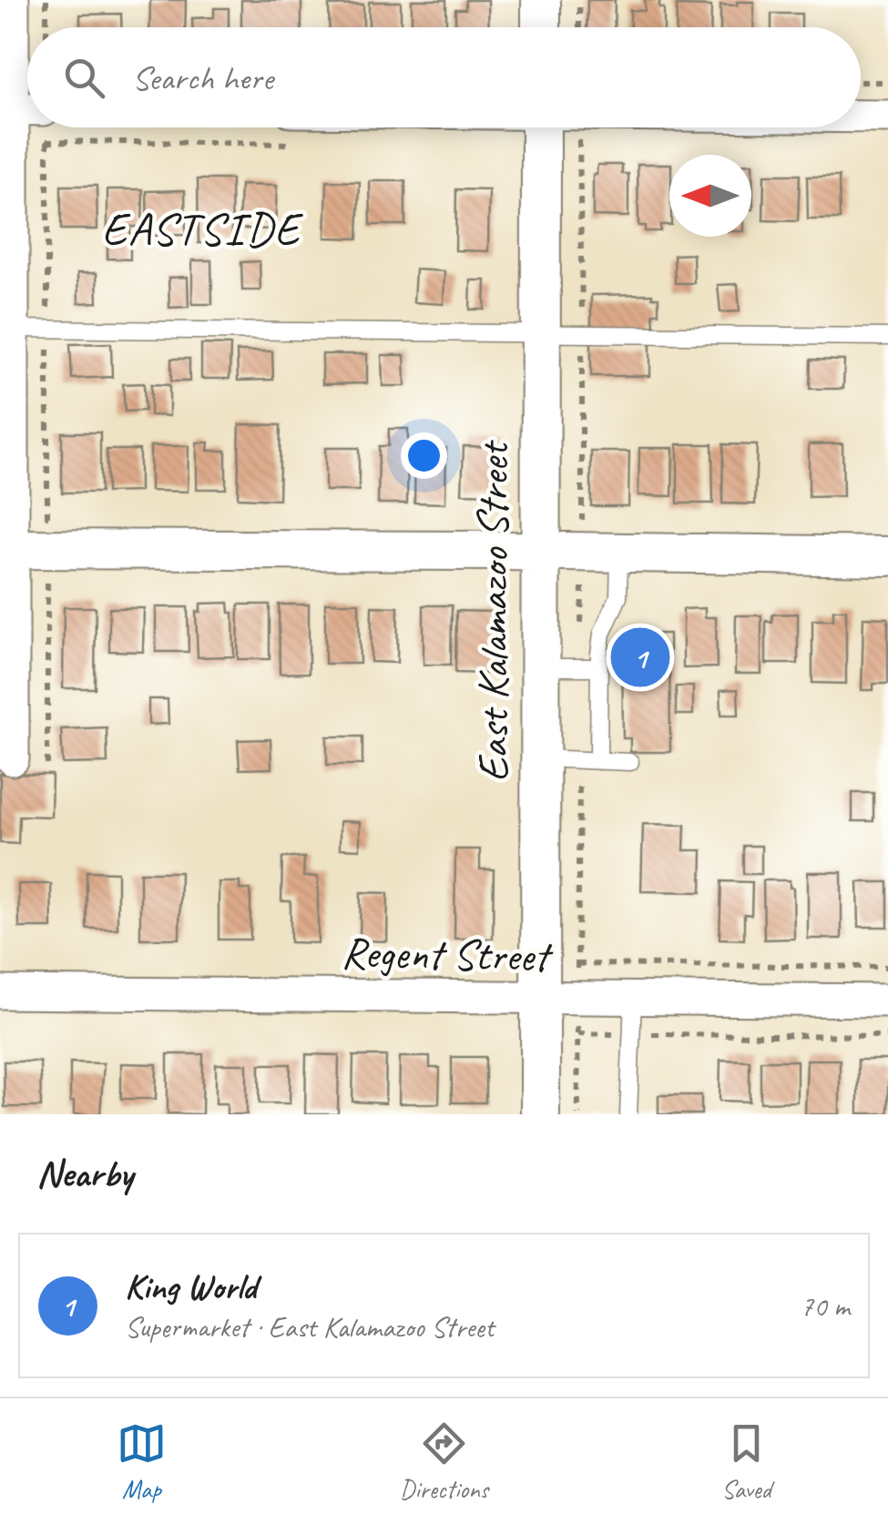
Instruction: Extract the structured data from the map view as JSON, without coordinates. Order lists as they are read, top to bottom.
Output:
{
  "streets": {
    "street": ["East Kalamazoo Street", "Regent Street"]
  },
  "crossings": [
    ["East Kalamazoo Street", "Regent Street"]
  ],
  "districts": ["EASTSIDE"],
  "north": "left",
  "page": {
    "search": "Search here",
    "pins": "1",
    "heading": "Nearby",
    "list": [
      {
        "mark": "1",
        "name": "King World",
        "note": "Supermarket · East Kalamazoo Street",
        "value": "70 m"
      }
    ],
    "nav": ["Map", "Directions", "Saved"]
  }
}
